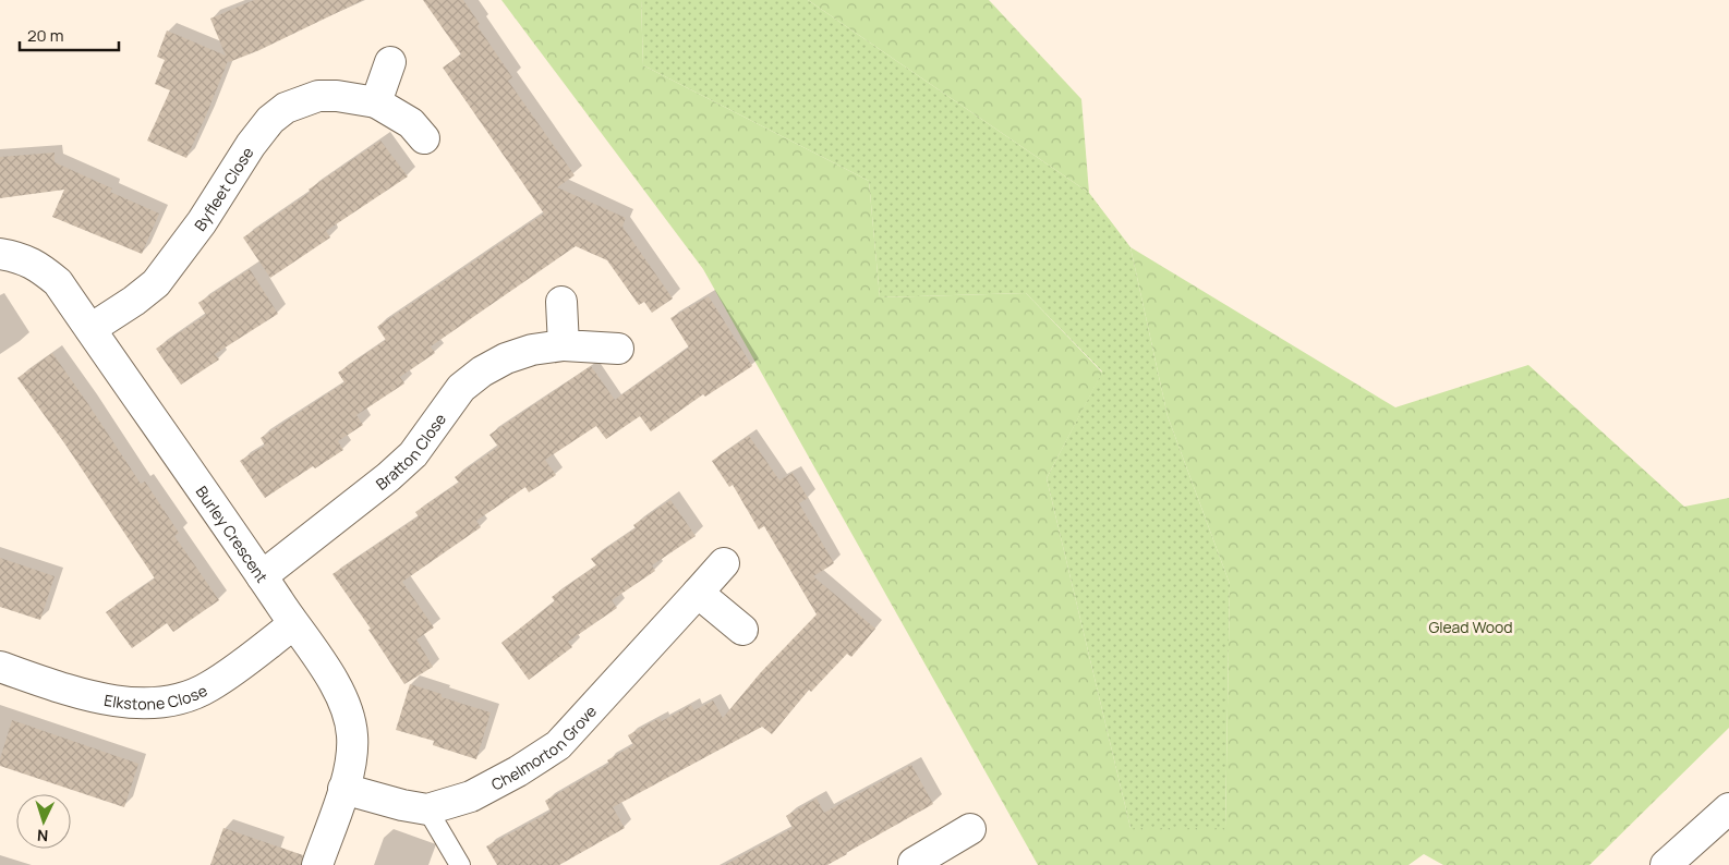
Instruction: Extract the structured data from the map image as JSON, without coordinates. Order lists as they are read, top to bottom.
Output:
{
  "streets": {
    "street": [
      "Byfleet Close",
      "Bratton Close",
      "Burley Crescent",
      "Elkstone Close",
      "Chelmorton Grove"
    ]
  },
  "crossings": [
    ["Byfleet Close", "Burley Crescent"],
    ["Bratton Close", "Burley Crescent"],
    ["Burley Crescent", "Elkstone Close"],
    ["Burley Crescent", "Chelmorton Grove"]
  ],
  "parks": ["Glead Wood"],
  "scale_bar": "20 m",
  "north": "bottom"
}
